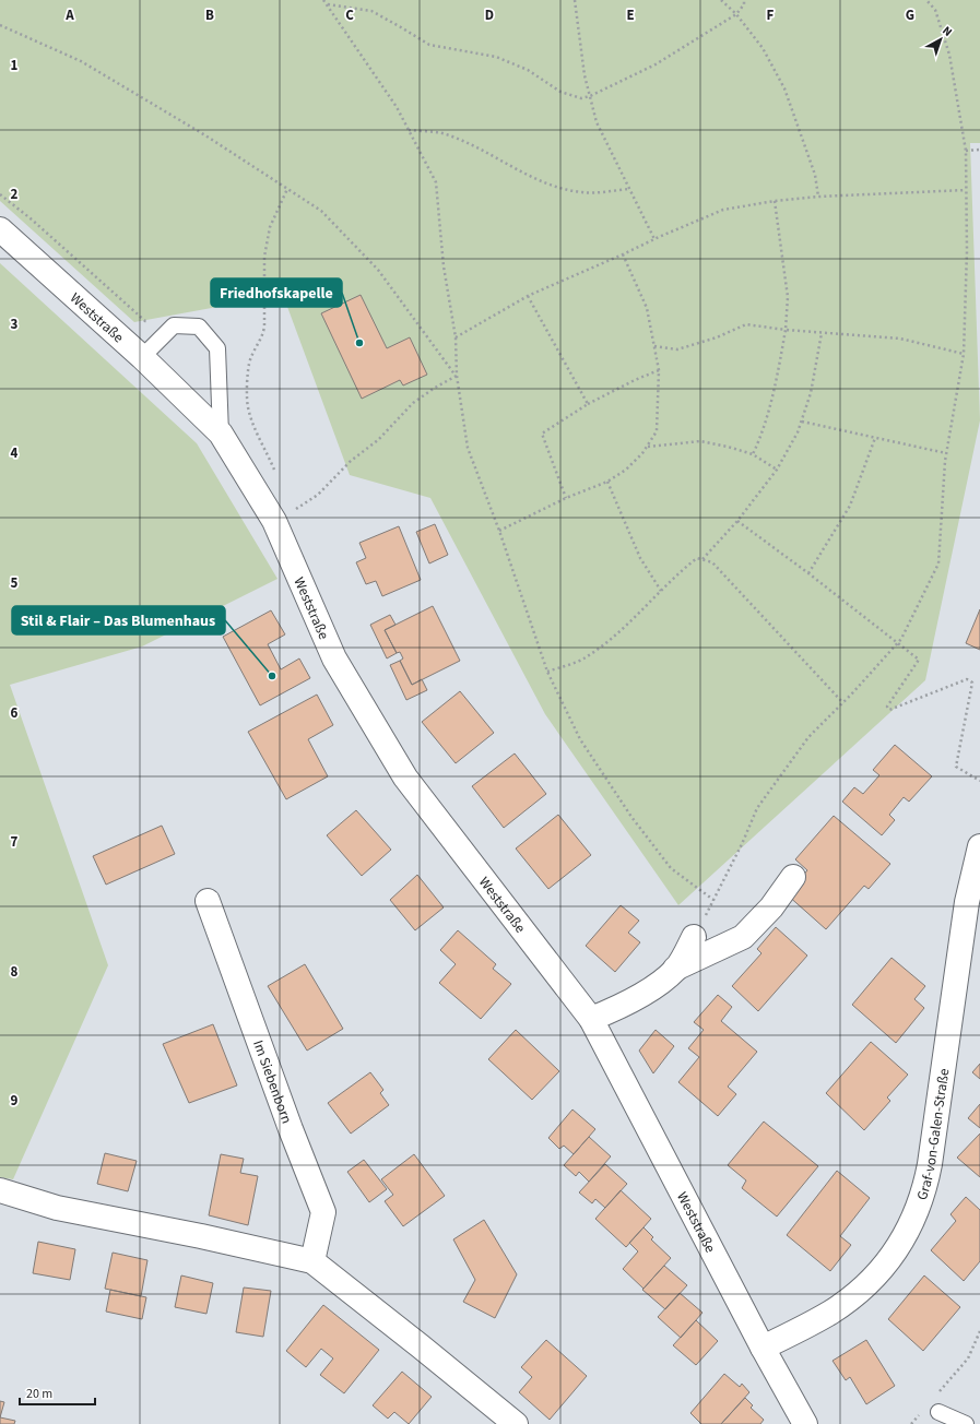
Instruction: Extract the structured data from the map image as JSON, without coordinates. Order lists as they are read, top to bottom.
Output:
{
  "streets": {
    "street": ["Weststraße", "Im Siebenborn", "Graf-von-Galen-Straße"]
  },
  "crossings": [
    ["Weststraße", "Graf-von-Galen-Straße"]
  ],
  "places": ["Friedhofskapelle", "Stil & Flair – Das Blumenhaus"],
  "scale_bar": "20 m",
  "north": "top right",
  "grid": {
    "columns": [
      "A",
      "B",
      "C",
      "D",
      "E",
      "F",
      "G"
    ],
    "rows": [
      "1",
      "2",
      "3",
      "4",
      "5",
      "6",
      "7",
      "8",
      "9"
    ]
  }
}
